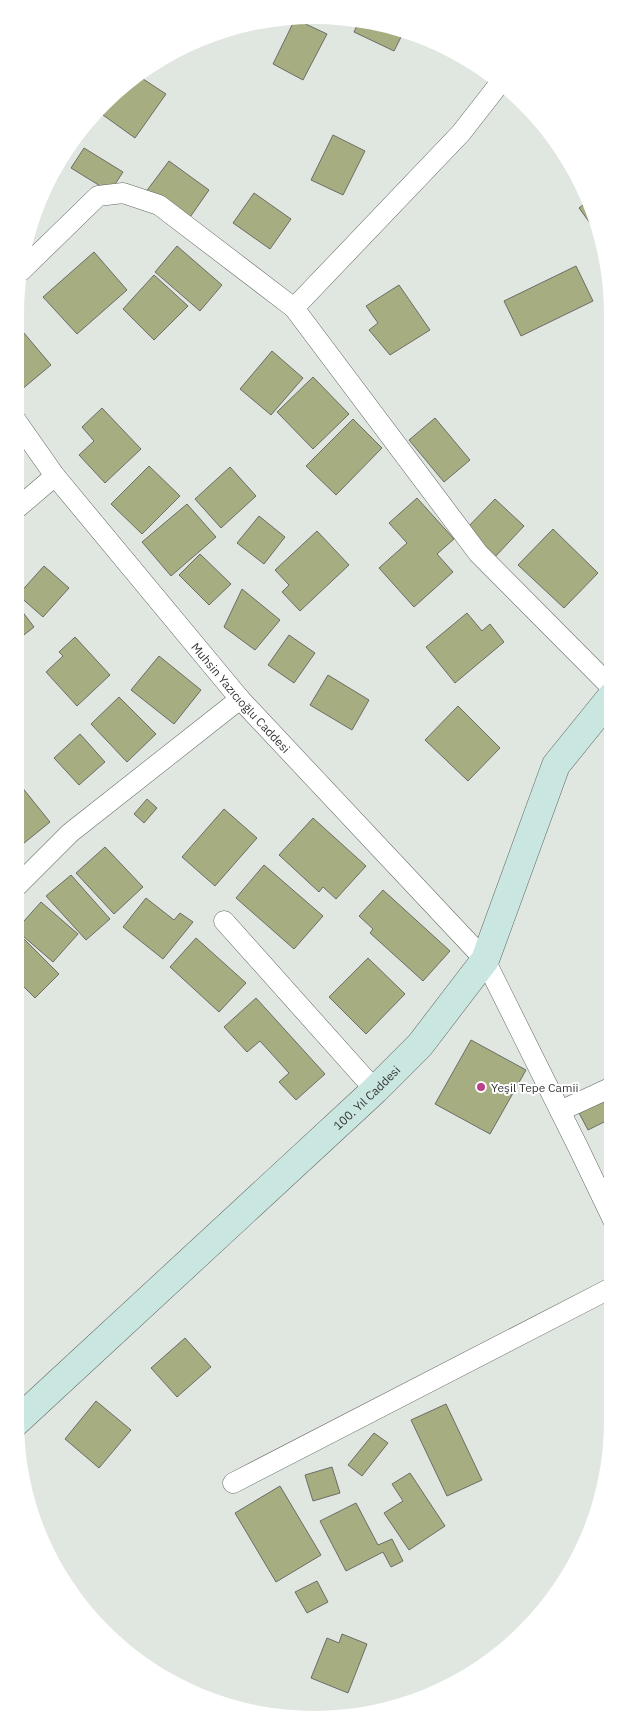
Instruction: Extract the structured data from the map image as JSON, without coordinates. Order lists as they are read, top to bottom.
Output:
{
  "streets": {
    "street": ["Muhsin Yazıcıoğlu Caddesi", "100. Yıl Caddesi"]
  },
  "crossings": [
    ["Muhsin Yazıcıoğlu Caddesi", "100. Yıl Caddesi"]
  ],
  "places": ["Yeşil Tepe Camii"]
}
